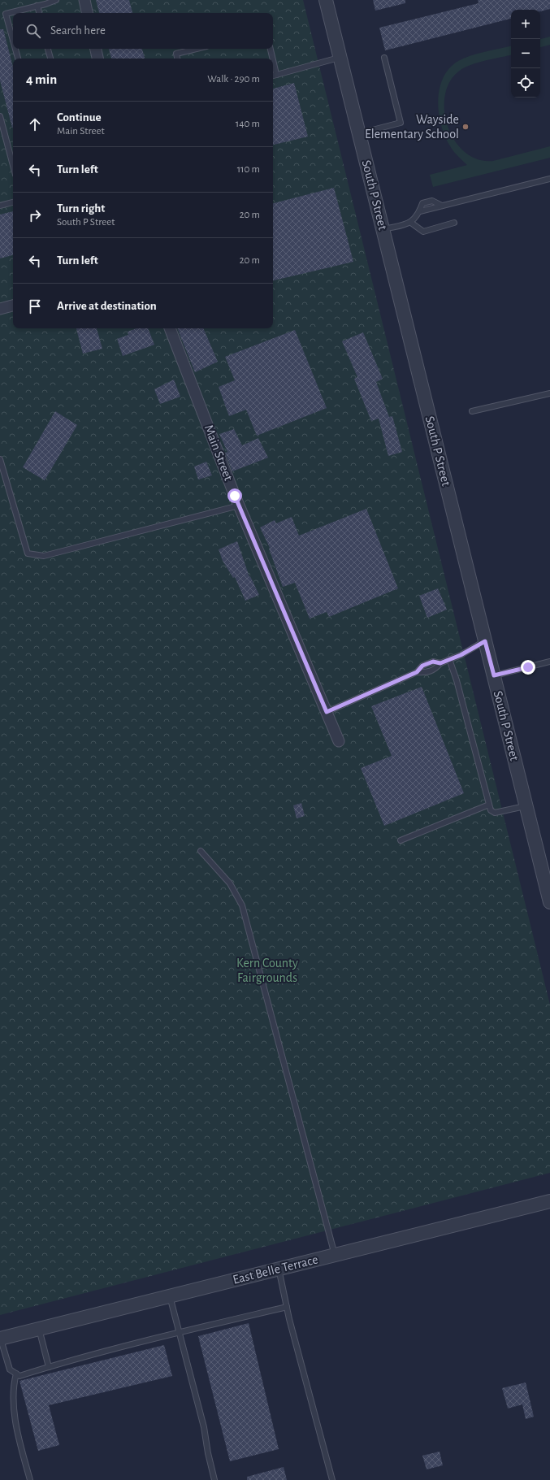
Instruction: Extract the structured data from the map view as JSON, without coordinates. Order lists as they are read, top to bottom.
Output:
{
  "streets": {
    "street": ["South P Street", "Main Street", "East Belle Terrace"]
  },
  "parks": ["Kern County Fairgrounds"],
  "places": ["Wayside Elementary School"],
  "page": {
    "map_buttons": ["+", "−"],
    "search": "Search here",
    "heading": ["4 min", "Walk · 290 m"],
    "list": [
      ["Continue", "Main Street", "140 m"],
      ["Turn left", "110 m"],
      ["Turn right", "South P Street", "20 m"],
      ["Turn left", "20 m"],
      "Arrive at destination"
    ]
  }
}
